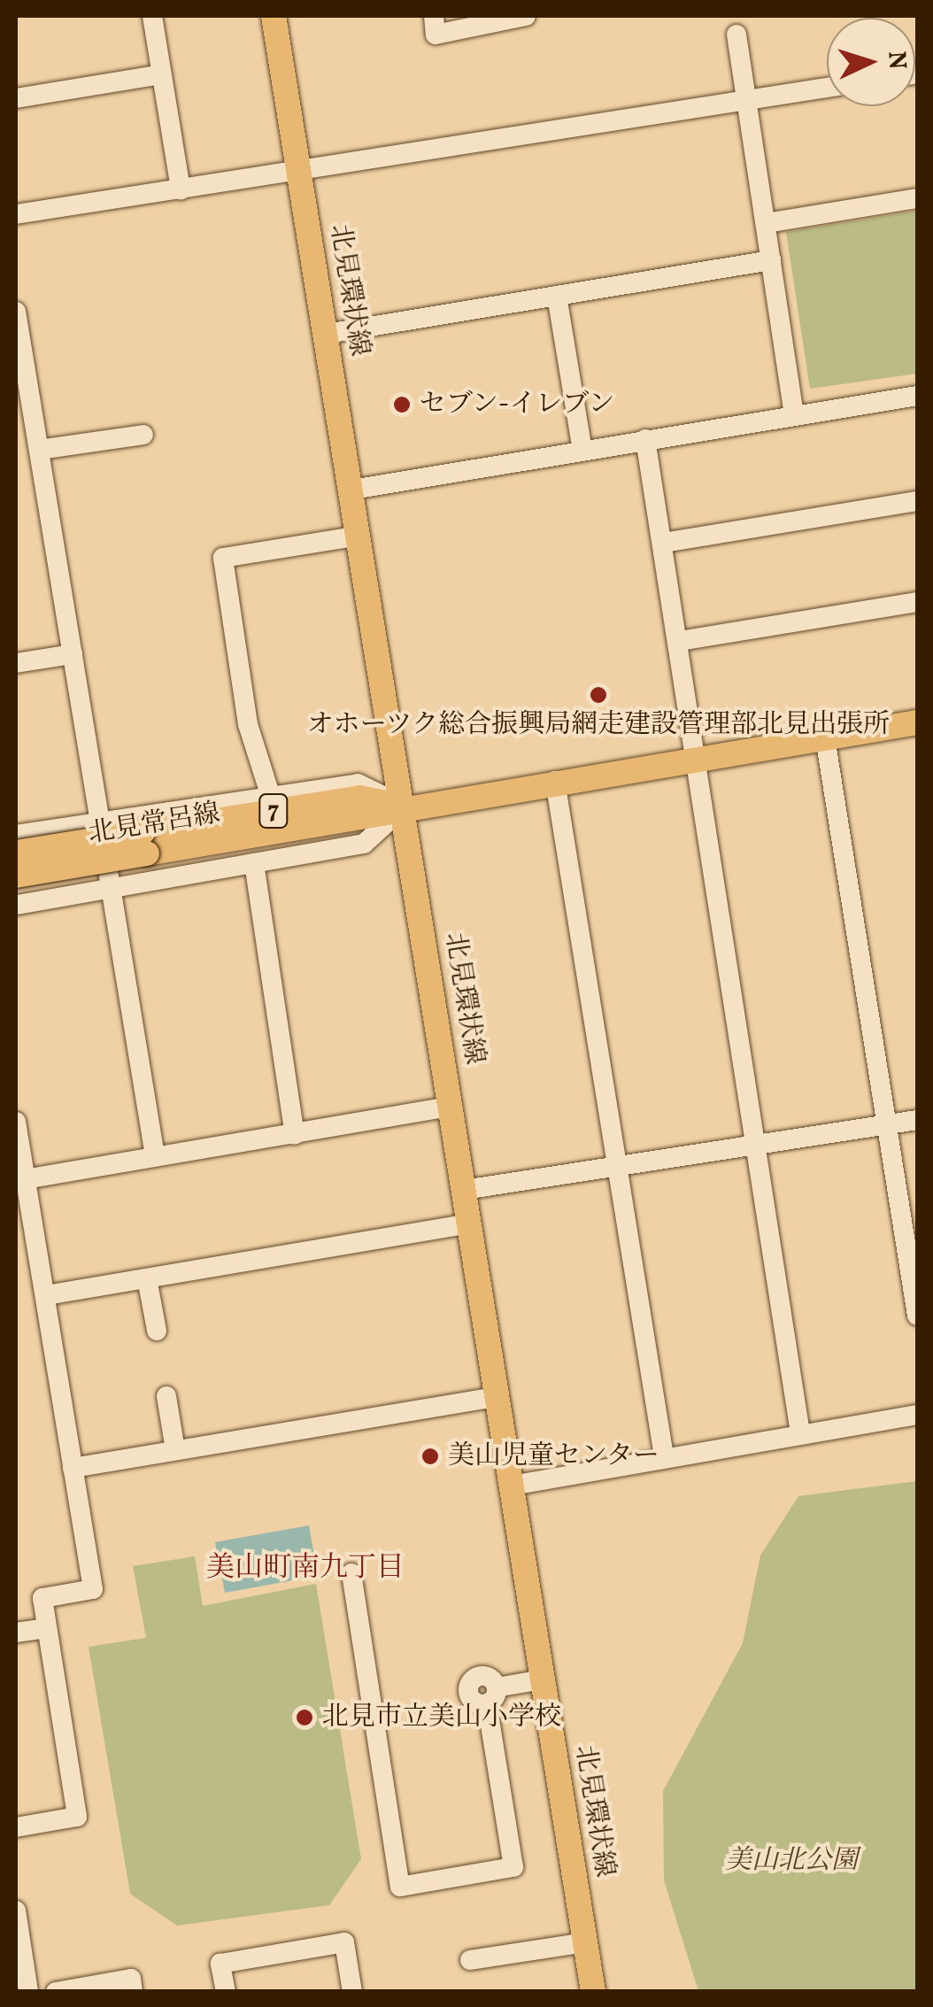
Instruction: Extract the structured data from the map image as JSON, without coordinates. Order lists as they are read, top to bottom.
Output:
{
  "streets": {
    "main road": ["北見環状線", "7", "北見常呂線"]
  },
  "crossings": [
    ["北見環状線", "北見常呂線"]
  ],
  "districts": ["美山町南九丁目"],
  "parks": ["美山北公園"],
  "places": [
    "セブン-イレブン",
    "オホーツク総合振興局網走建設管理部北見出張所",
    "美山児童センター",
    "北見市立美山小学校"
  ],
  "north": "right"
}
